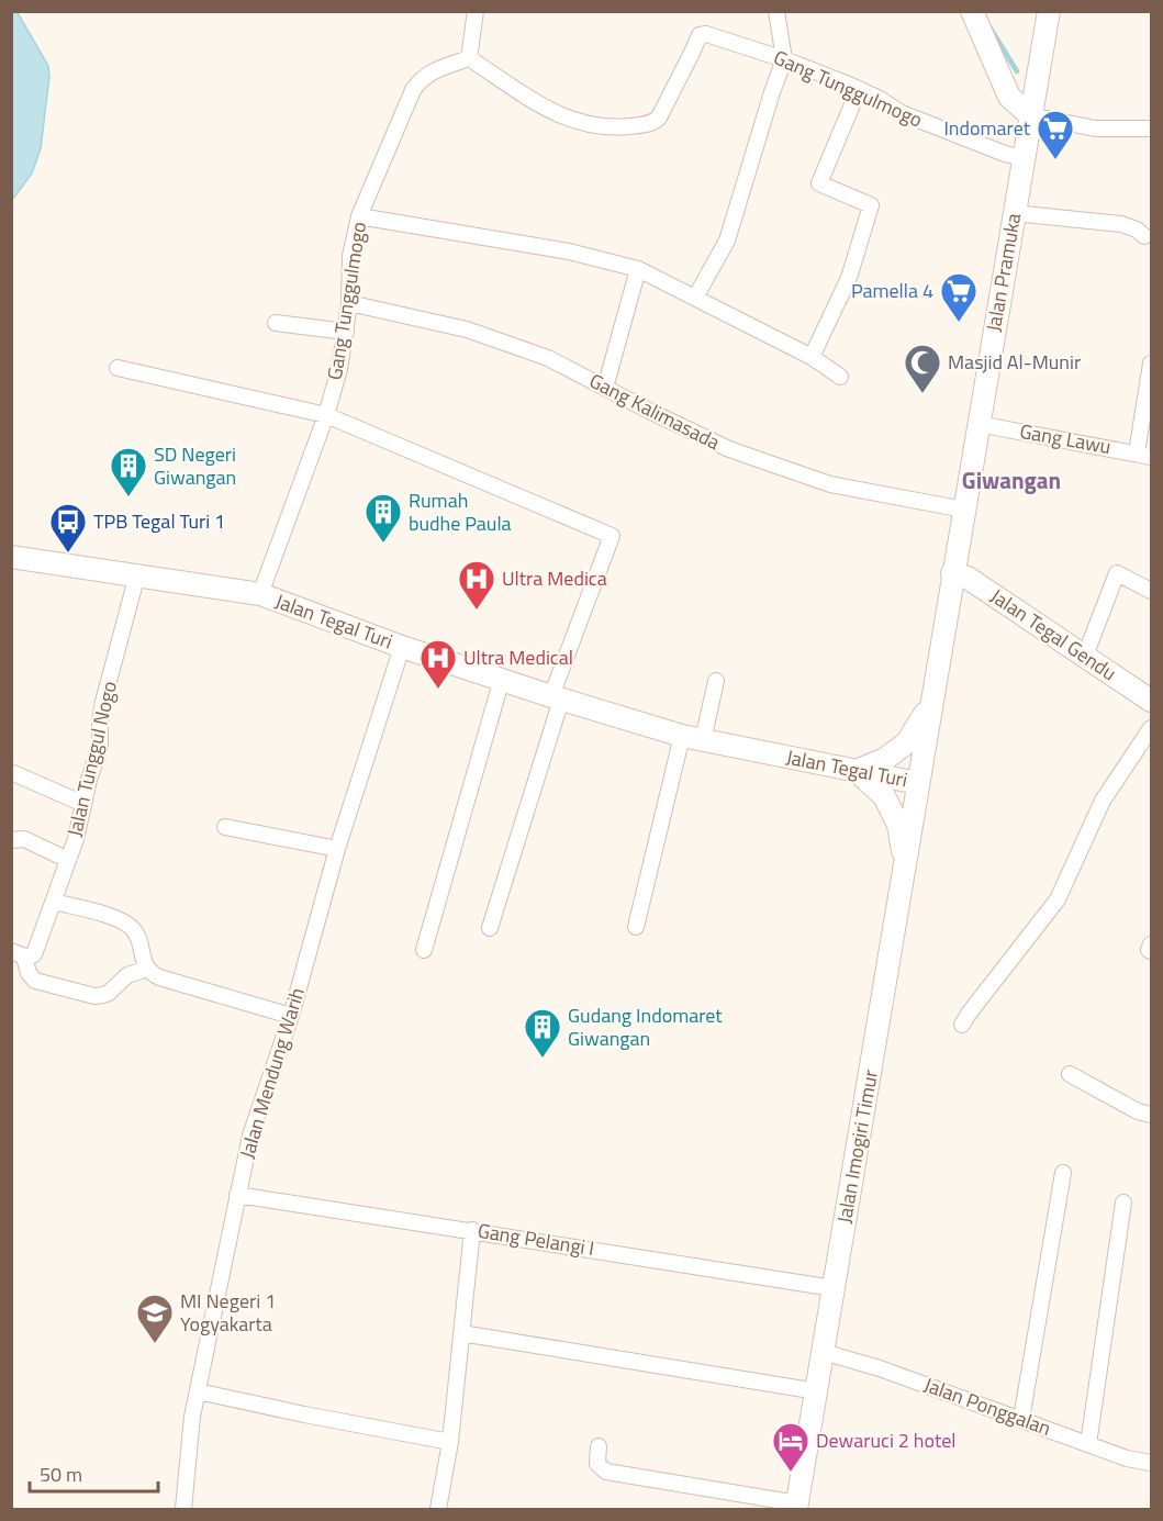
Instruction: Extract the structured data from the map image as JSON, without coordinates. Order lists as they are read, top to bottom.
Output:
{
  "streets": {
    "main road": [
      "Jalan Pramuka",
      "Jalan Tegal Turi",
      "Jalan Tegal Gendu",
      "Jalan Imogiri Timur"
    ],
    "street": [
      "Gang Tunggulmogo",
      "Gang Kalimasada",
      "Gang Lawu",
      "Jalan Tunggul Nogo",
      "Jalan Mendung Warih",
      "Gang Pelangi I",
      "Jalan Ponggalan"
    ]
  },
  "crossings": [
    ["Gang Tunggulmogo", "Jalan Pramuka"],
    ["Gang Tunggulmogo", "Gang Kalimasada"],
    ["Gang Tunggulmogo", "Jalan Tegal Turi"],
    ["Jalan Pramuka", "Gang Kalimasada"],
    ["Jalan Pramuka", "Gang Lawu"],
    ["Jalan Pramuka", "Jalan Tegal Turi"],
    ["Jalan Pramuka", "Jalan Tegal Gendu"],
    ["Jalan Pramuka", "Jalan Imogiri Timur"],
    ["Jalan Tegal Turi", "Jalan Tunggul Nogo"],
    ["Jalan Tegal Turi", "Jalan Mendung Warih"],
    ["Jalan Tegal Turi", "Jalan Imogiri Timur"],
    ["Jalan Mendung Warih", "Gang Pelangi I"],
    ["Jalan Imogiri Timur", "Gang Pelangi I"],
    ["Jalan Imogiri Timur", "Jalan Ponggalan"]
  ],
  "districts": ["Giwangan"],
  "places": {
    "supermarket": ["Indomaret", "Pamella 4"],
    "mosque": ["Masjid Al-Munir"],
    "building": ["SD Negeri Giwangan", "Rumah budhe Paula", "Gudang Indomaret Giwangan"],
    "bus stop": ["TPB Tegal Turi 1"],
    "hospital": ["Ultra Medica", "Ultra Medical"],
    "school or university": ["MI Negeri 1 Yogyakarta"],
    "hotel": ["Dewaruci 2 hotel"]
  },
  "scale_bar": "50 m"
}
